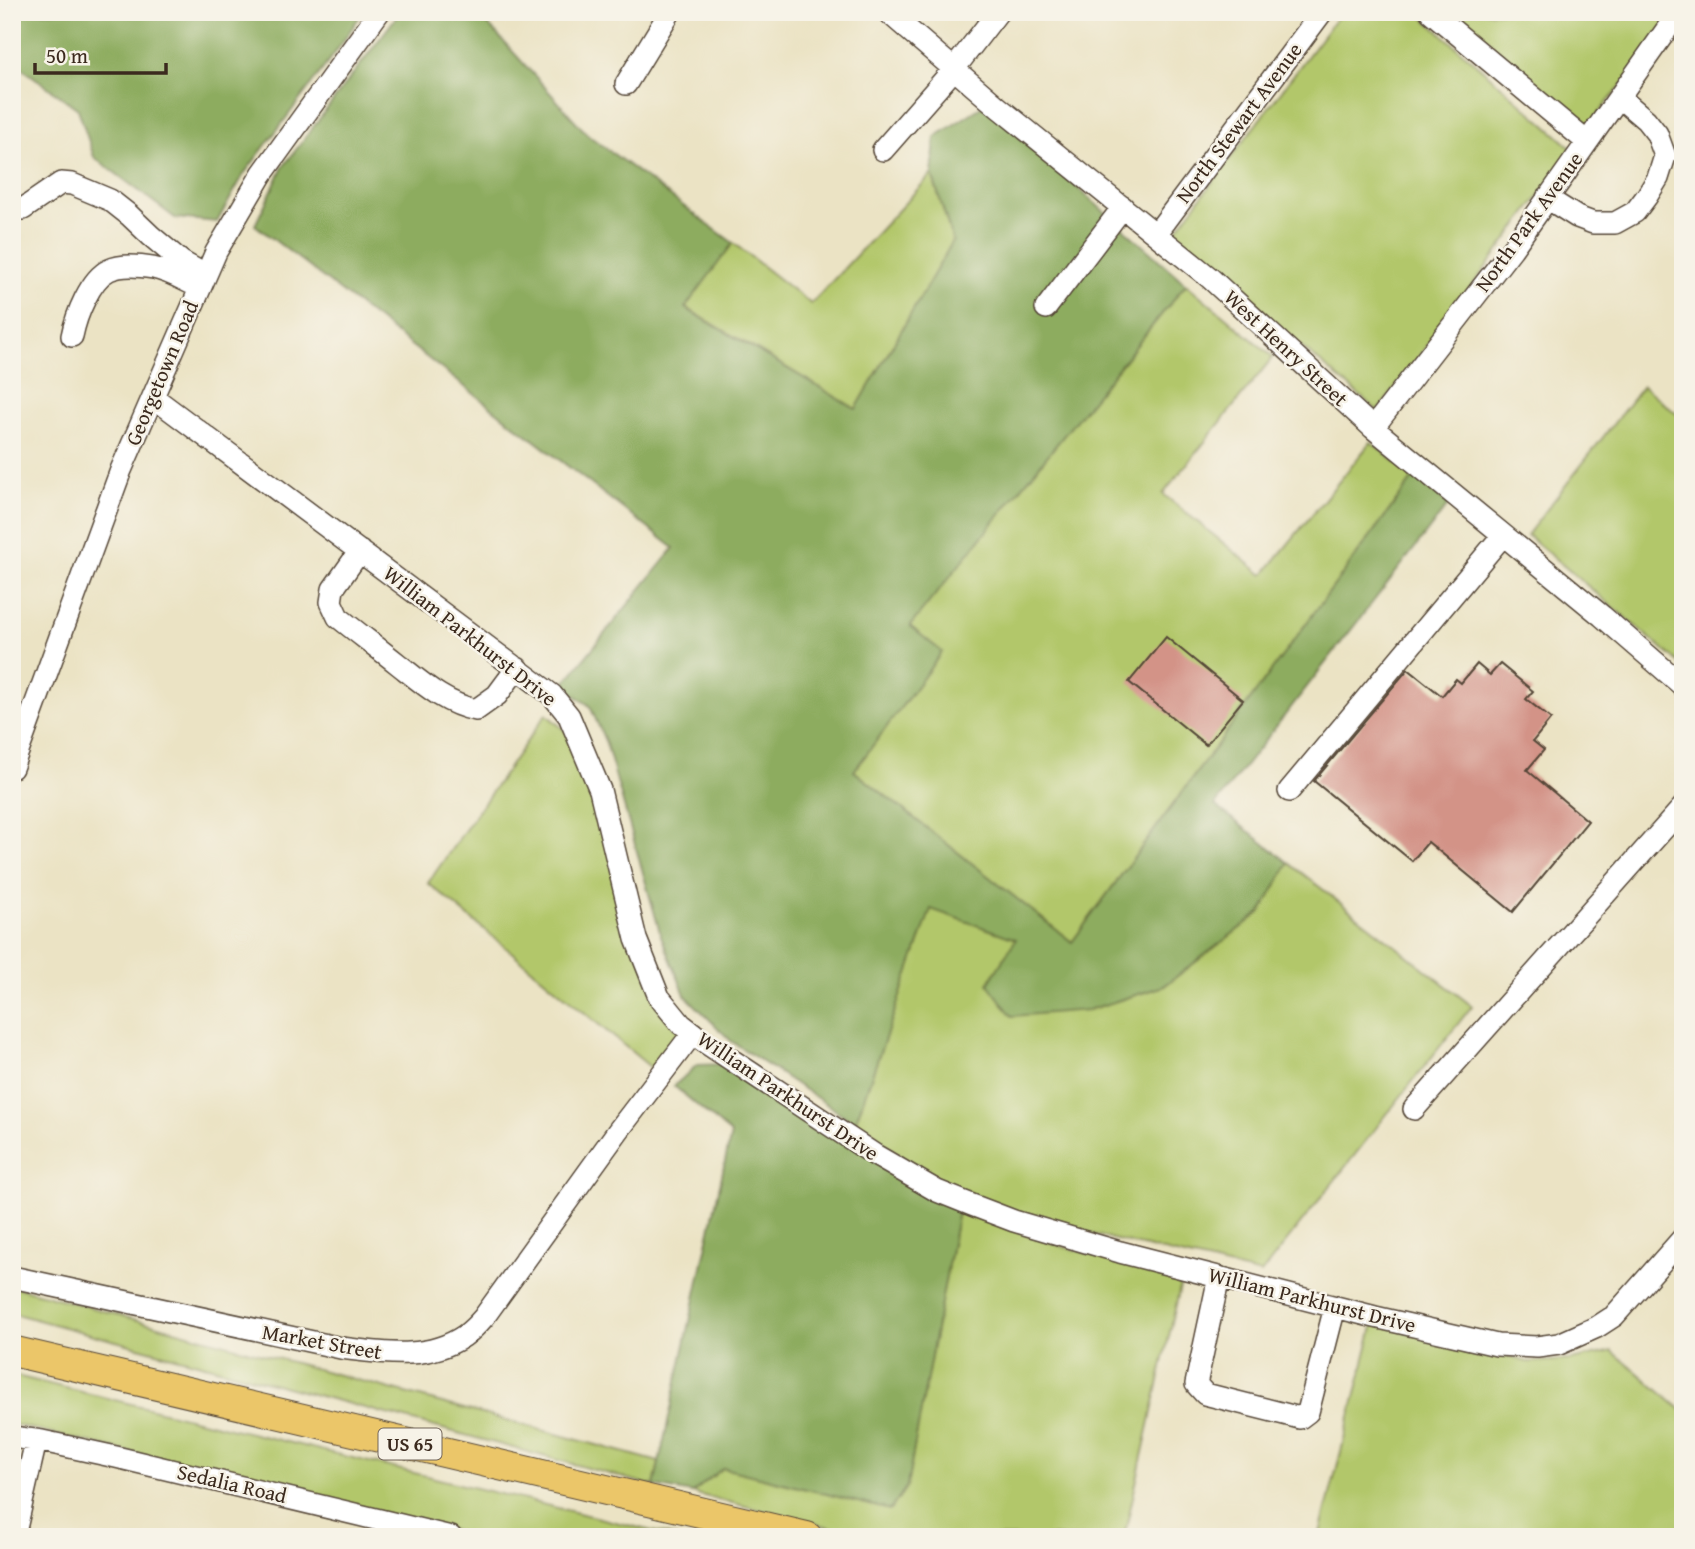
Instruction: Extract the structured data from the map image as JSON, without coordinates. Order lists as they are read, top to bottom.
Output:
{
  "streets": {
    "highway": ["US 65"],
    "street": [
      "North Stewart Avenue",
      "North Park Avenue",
      "West Henry Street",
      "Georgetown Road",
      "William Parkhurst Drive",
      "Market Street",
      "Sedalia Road"
    ]
  },
  "crossings": [
    ["North Stewart Avenue", "West Henry Street"],
    ["North Park Avenue", "West Henry Street"],
    ["Georgetown Road", "William Parkhurst Drive"],
    ["William Parkhurst Drive", "Market Street"]
  ],
  "scale_bar": "50 m"
}
